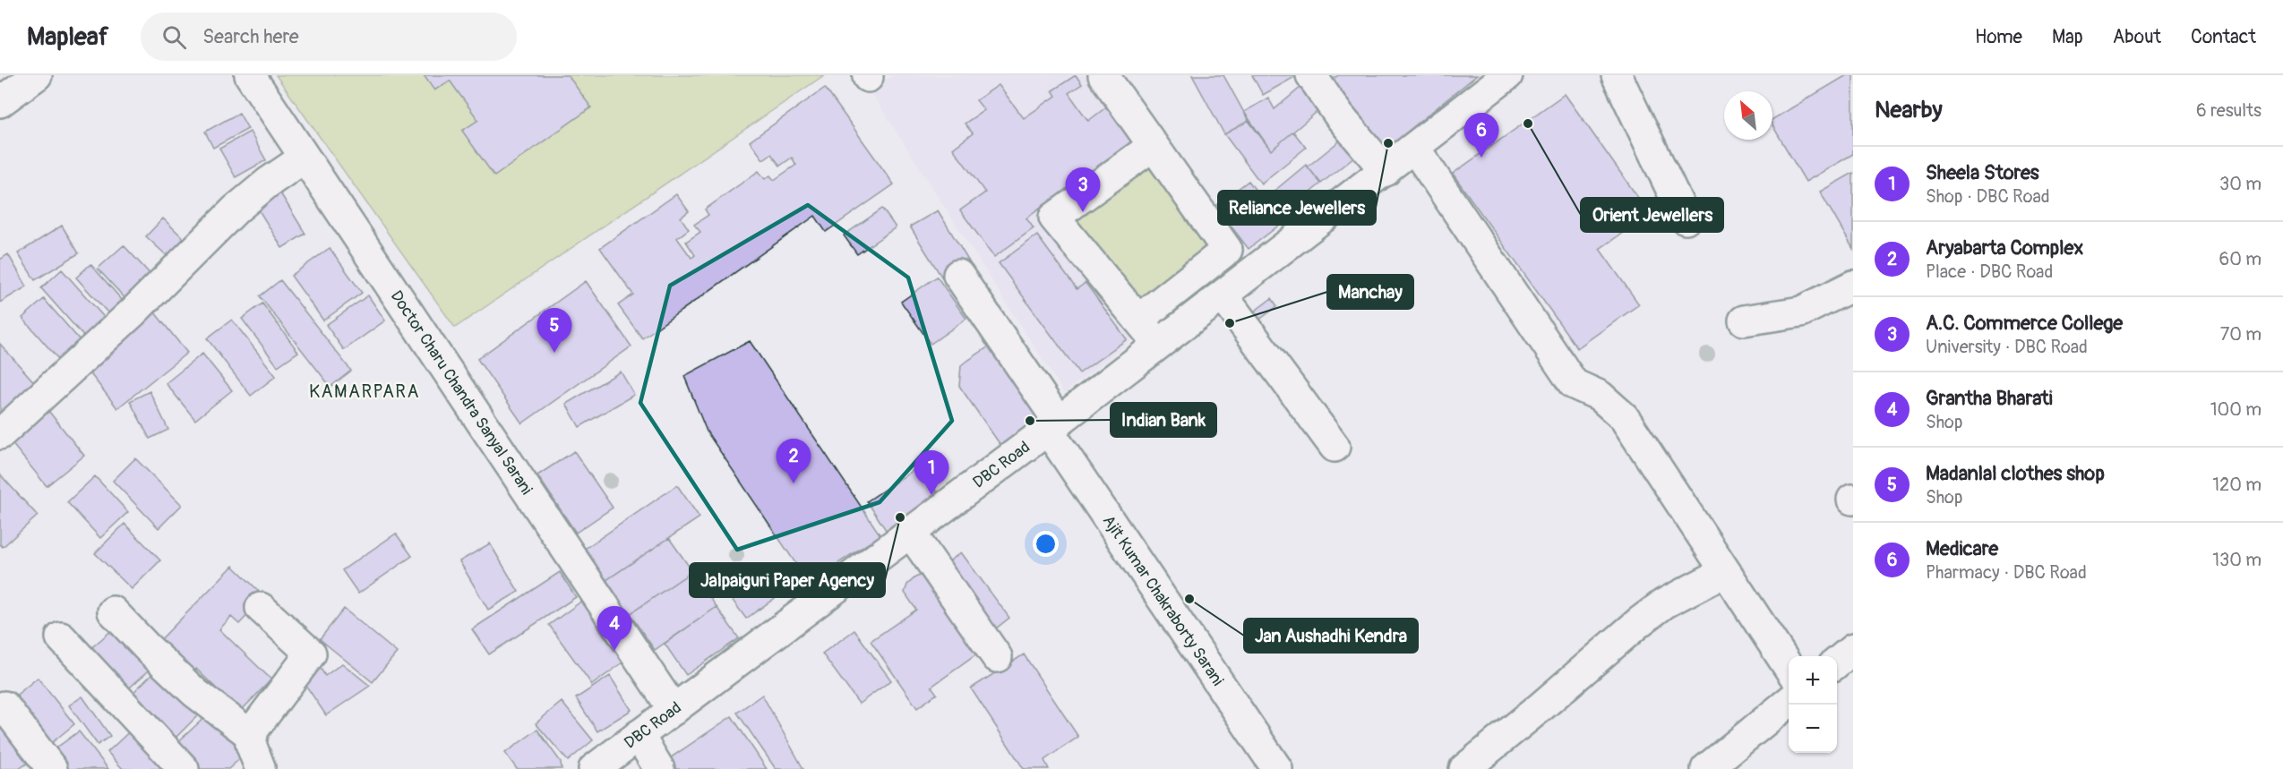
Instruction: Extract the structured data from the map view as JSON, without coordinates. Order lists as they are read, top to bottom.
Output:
{
  "streets": {
    "street": ["Doctor Charu Chandra Sanyal Sarani", "DBC Road", "Ajit Kumar Chakraborty Sarani"]
  },
  "crossings": [
    ["Doctor Charu Chandra Sanyal Sarani", "DBC Road"],
    ["DBC Road", "Ajit Kumar Chakraborty Sarani"]
  ],
  "districts": ["KAMARPARA"],
  "places": [
    "Orient Jewellers",
    "Reliance Jewellers",
    "Manchay",
    "Indian Bank",
    "Jalpaiguri Paper Agency",
    "Jan Aushadhi Kendra"
  ],
  "north": "top left",
  "page": {
    "header": "Mapleaf",
    "search": "Search here",
    "nav": [
      "Home",
      "Map",
      "About",
      "Contact"
    ],
    "heading": ["Nearby", "6 results"],
    "pins": [
      "6",
      "3",
      "5",
      "2",
      "1",
      "4"
    ],
    "list": [
      {
        "mark": "1",
        "name": "Sheela Stores",
        "note": "Shop · DBC Road",
        "value": "30 m"
      },
      {
        "mark": "2",
        "name": "Aryabarta Complex",
        "note": "Place · DBC Road",
        "value": "60 m"
      },
      {
        "mark": "3",
        "name": "A.C. Commerce College",
        "note": "University · DBC Road",
        "value": "70 m"
      },
      {
        "mark": "4",
        "name": "Grantha Bharati",
        "note": "Shop",
        "value": "100 m"
      },
      {
        "mark": "5",
        "name": "Madanlal clothes shop",
        "note": "Shop",
        "value": "120 m"
      },
      {
        "mark": "6",
        "name": "Medicare",
        "note": "Pharmacy · DBC Road",
        "value": "130 m"
      }
    ],
    "map_buttons": ["+", "−"]
  }
}
